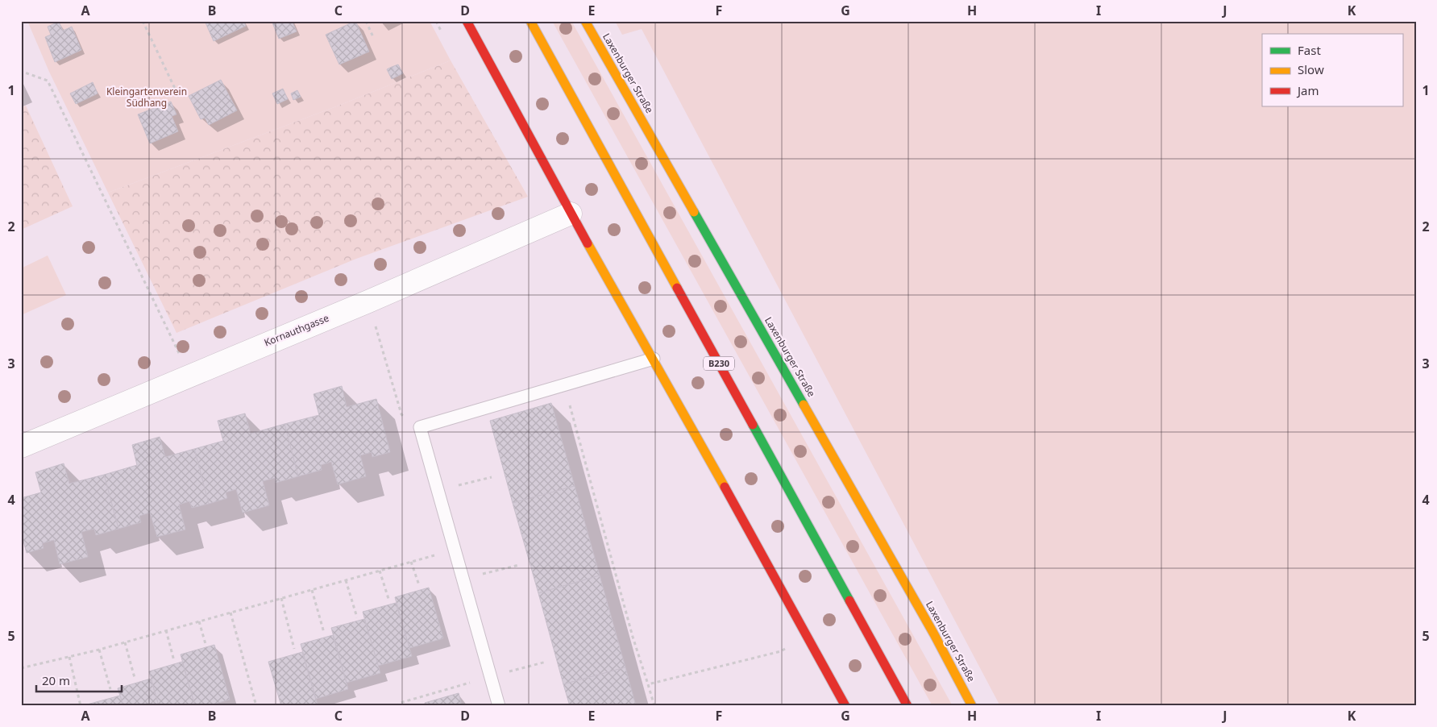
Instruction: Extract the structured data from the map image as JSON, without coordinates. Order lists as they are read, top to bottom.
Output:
{
  "streets": {
    "main road": ["Laxenburger Straße", "B230"],
    "street": ["Kornauthgasse"]
  },
  "parks": ["Kleingartenverein Südhang"],
  "legend": ["Fast", "Slow", "Jam"],
  "scale_bar": "20 m",
  "grid": {
    "columns": [
      "A",
      "B",
      "C",
      "D",
      "E",
      "F",
      "G",
      "H",
      "I",
      "J",
      "K"
    ],
    "rows": [
      "1",
      "2",
      "3",
      "4",
      "5"
    ]
  }
}
